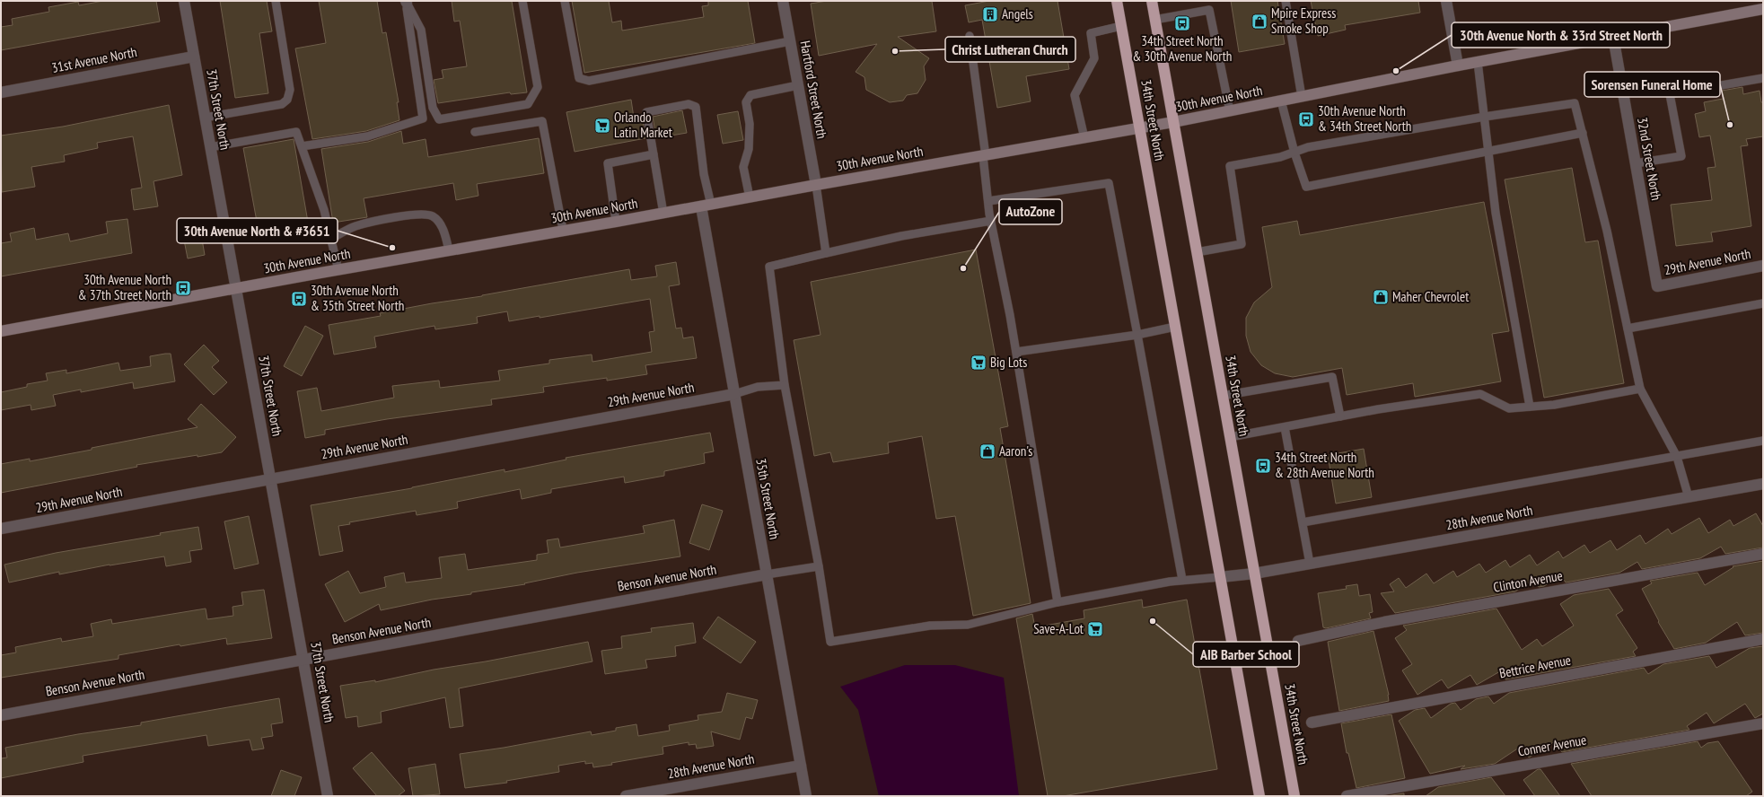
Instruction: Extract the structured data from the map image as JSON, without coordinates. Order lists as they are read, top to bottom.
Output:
{
  "streets": {
    "highway": ["34th Street North"],
    "street": [
      "31st Avenue North",
      "Hartford Street North",
      "30th Avenue North",
      "37th Street North",
      "32nd Street North",
      "29th Avenue North",
      "35th Street North",
      "28th Avenue North",
      "Benson Avenue North",
      "Clinton Avenue",
      "Bettrice Avenue",
      "Conner Avenue"
    ]
  },
  "crossings": [
    ["31st Avenue North", "37th Street North"],
    ["Hartford Street North", "30th Avenue North"],
    ["30th Avenue North", "37th Street North"],
    ["30th Avenue North", "34th Street North"],
    ["30th Avenue North", "32nd Street North"],
    ["30th Avenue North", "35th Street North"],
    ["37th Street North", "29th Avenue North"],
    ["37th Street North", "Benson Avenue North"],
    ["34th Street North", "28th Avenue North"],
    ["32nd Street North", "29th Avenue North"],
    ["29th Avenue North", "35th Street North"],
    ["35th Street North", "28th Avenue North"],
    ["35th Street North", "Benson Avenue North"]
  ],
  "places": {
    "building": ["Angels"],
    "shop": ["Mpire Express Smoke Shop", "Maher Chevrolet", "Aaron's"],
    "bus stop": [
      "34th Street North & 30th Avenue North",
      "30th Avenue North & 34th Street North",
      "30th Avenue North & 37th Street North",
      "30th Avenue North & 35th Street North",
      "34th Street North & 28th Avenue North"
    ],
    "other": [
      "Christ Lutheran Church",
      "30th Avenue North & 33rd Street North",
      "Sorensen Funeral Home",
      "30th Avenue North & #3651",
      "AutoZone",
      "AIB Barber School"
    ],
    "supermarket": ["Orlando Latin Market", "Big Lots", "Save-A-Lot"]
  }
}
